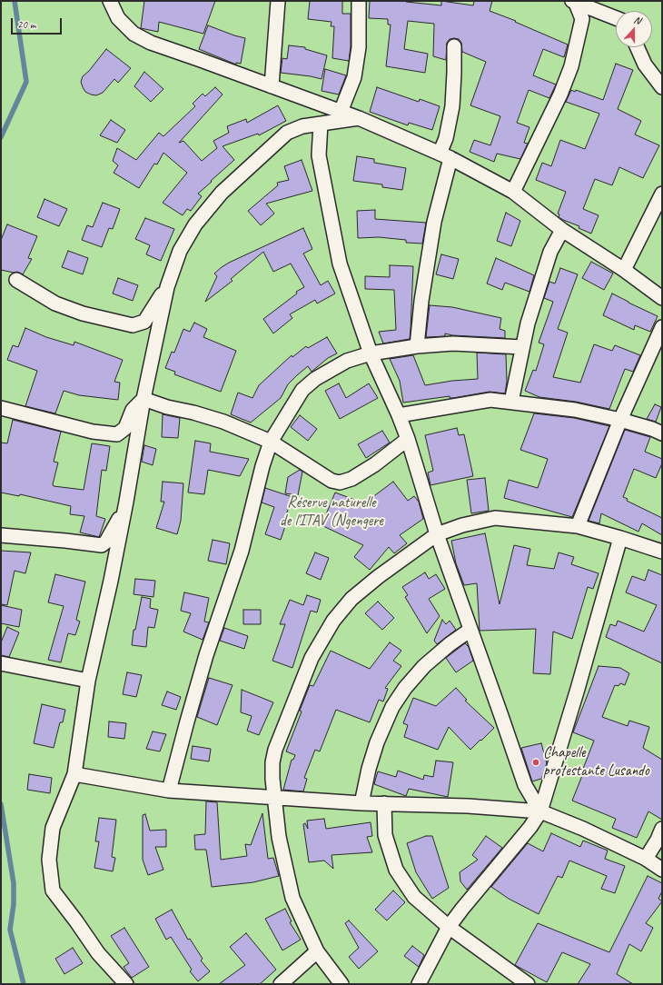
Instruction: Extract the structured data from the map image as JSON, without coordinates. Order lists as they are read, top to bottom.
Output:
{
  "parks": ["Réserve naturelle de l'ITAV (Ngengere"],
  "places": ["Chapelle protestante Lusando"],
  "scale_bar": "20 m",
  "north": "top"
}
